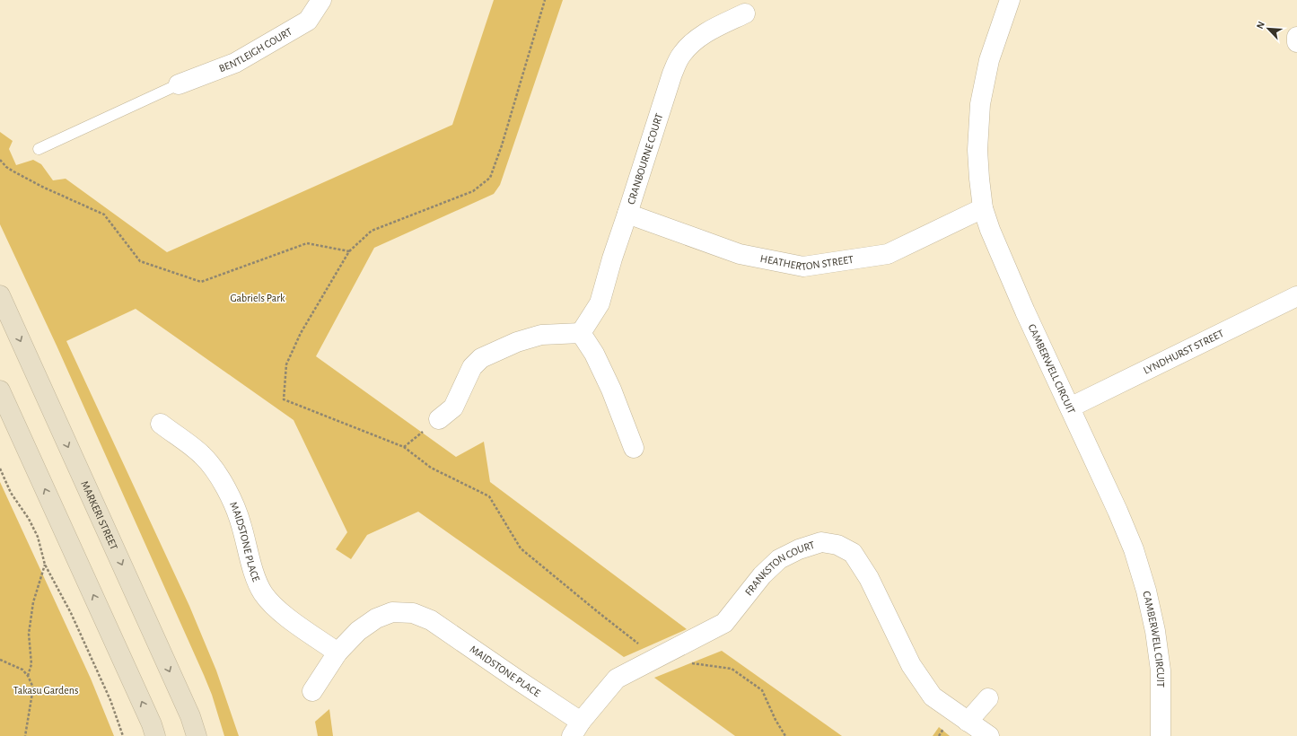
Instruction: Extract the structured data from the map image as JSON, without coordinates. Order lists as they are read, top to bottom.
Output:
{
  "streets": {
    "main road": ["MARKERI STREET"],
    "street": [
      "BENTLEIGH COURT",
      "CRANBOURNE COURT",
      "HEATHERTON STREET",
      "LYNDHURST STREET",
      "CAMBERWELL CIRCUIT",
      "MAIDSTONE PLACE",
      "FRANKSTON COURT"
    ]
  },
  "crossings": [
    ["CRANBOURNE COURT", "HEATHERTON STREET"],
    ["HEATHERTON STREET", "CAMBERWELL CIRCUIT"],
    ["LYNDHURST STREET", "CAMBERWELL CIRCUIT"],
    ["MAIDSTONE PLACE", "FRANKSTON COURT"]
  ],
  "parks": ["Gabriels Park", "Takasu Gardens"],
  "north": "top left"
}
